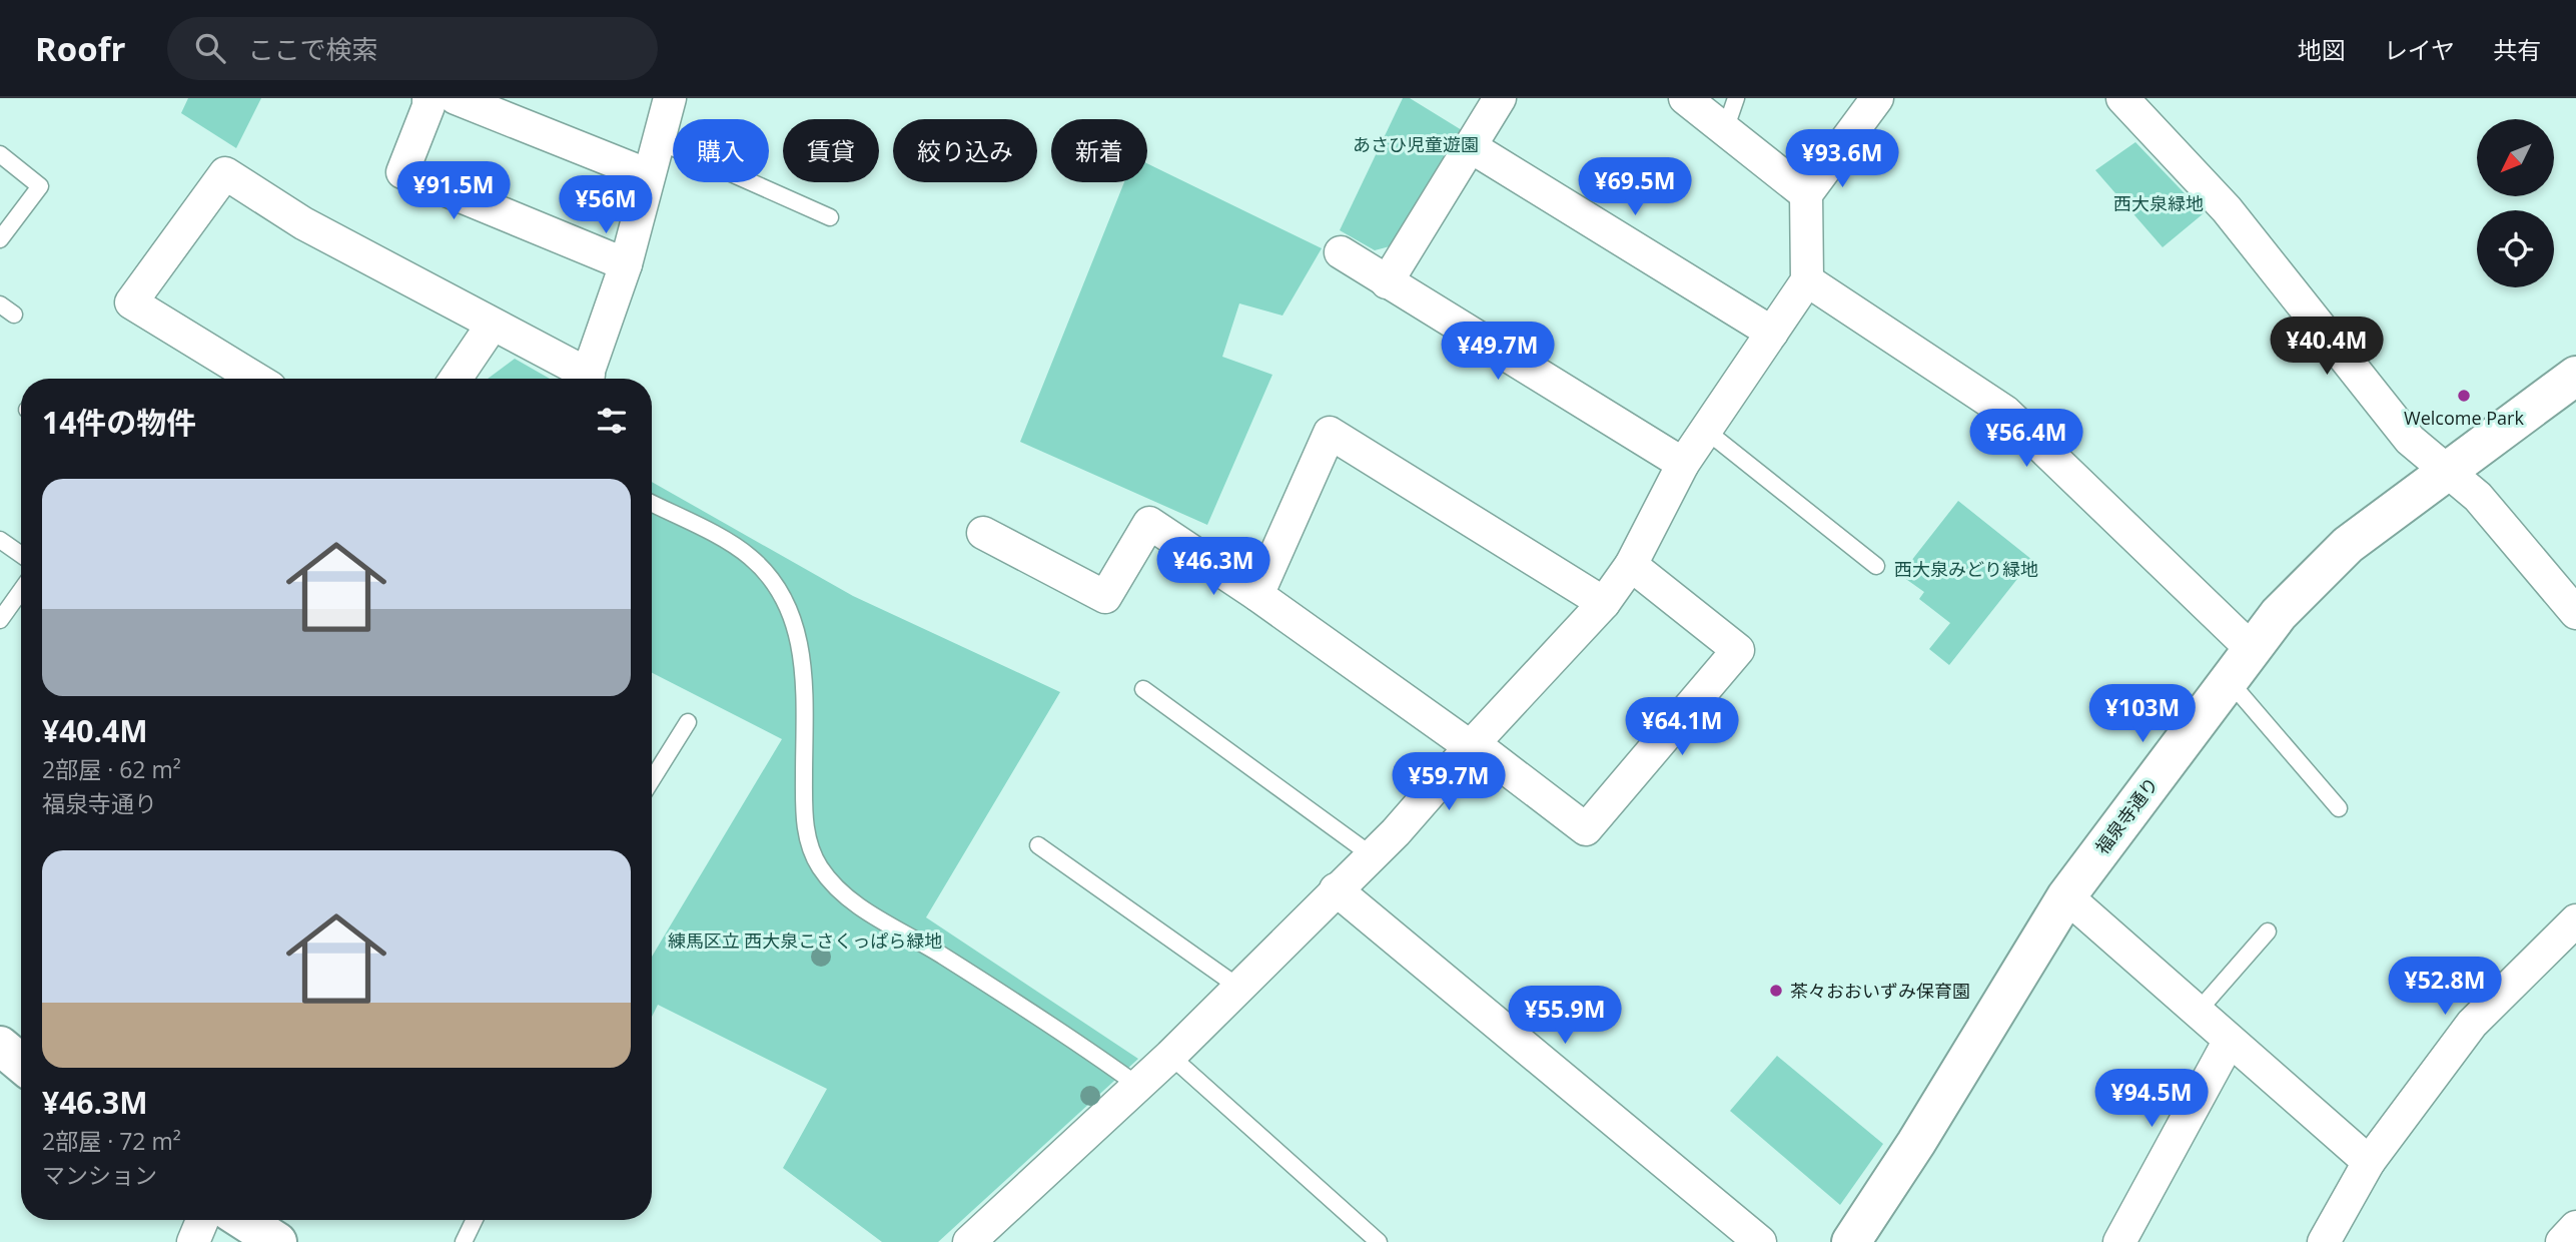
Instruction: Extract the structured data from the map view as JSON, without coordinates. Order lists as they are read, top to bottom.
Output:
{
  "streets": {
    "street": ["福泉寺通り"]
  },
  "parks": [
    "あさひ児童遊園",
    "西大泉緑地",
    "西大泉みどり緑地",
    "練馬区立 西大泉こさくっぱら緑地"
  ],
  "places": ["Welcome Park", "茶々おおいずみ保育園"],
  "north": "bottom left",
  "page": {
    "header": "Roofr",
    "search": "ここで検索",
    "nav": ["地図", "レイヤ", "共有"],
    "chip": [
      "購入",
      "賃貸",
      "絞り込み",
      "新着"
    ],
    "price": [
      "¥93.6M",
      "¥69.5M",
      "¥91.5M",
      "¥56M",
      "¥40.4M",
      "¥49.7M",
      "¥56.4M",
      "¥46.3M",
      "¥103M",
      "¥64.1M",
      "¥59.7M",
      "¥52.8M",
      "¥55.9M",
      "¥94.5M"
    ],
    "heading": "14件の物件",
    "list": [
      {
        "name": "¥40.4M",
        "note": "2部屋 · 62 m² · 福泉寺通り"
      },
      {
        "name": "¥46.3M",
        "note": "2部屋 · 72 m² · マンション"
      }
    ]
  }
}
